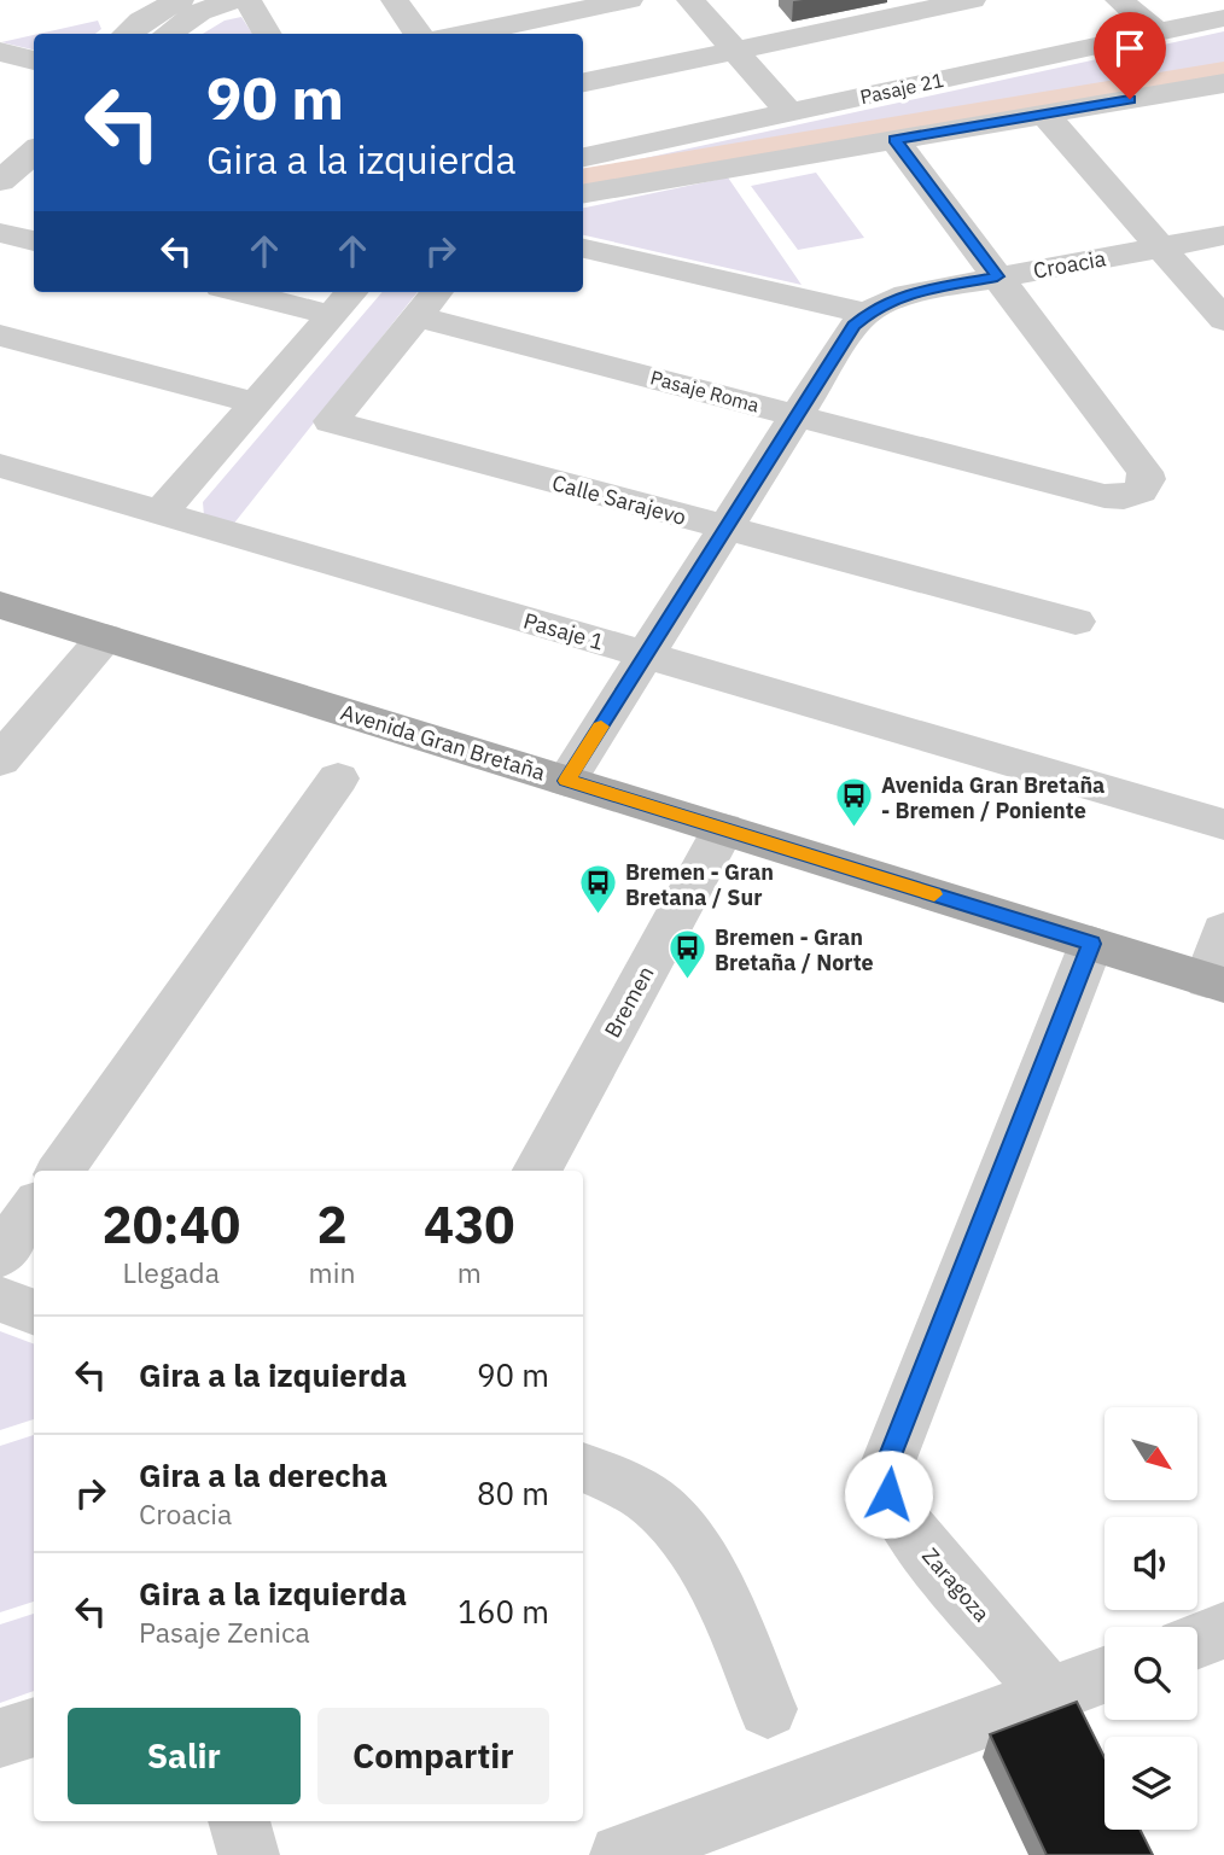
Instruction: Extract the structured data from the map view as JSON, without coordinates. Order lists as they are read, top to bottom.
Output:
{
  "streets": {
    "main road": ["Avenida Gran Bretaña"],
    "street": [
      "Pasaje 21",
      "Croacia",
      "Pasaje Roma",
      "Calle Sarajevo",
      "Pasaje 1",
      "Bremen",
      "Zaragoza"
    ]
  },
  "crossings": [
    ["Croacia", "Pasaje Roma"],
    ["Croacia", "Calle Sarajevo"],
    ["Croacia", "Pasaje 1"],
    ["Croacia", "Avenida Gran Bretaña"],
    ["Pasaje Roma", "Calle Sarajevo"],
    ["Avenida Gran Bretaña", "Bremen"],
    ["Avenida Gran Bretaña", "Zaragoza"]
  ],
  "places": {
    "bus stop": ["Avenida Gran Bretaña - Bremen / Poniente", "Bremen - Gran Bretana / Sur", "Bremen - Gran Bretaña / Norte"]
  },
  "north": "bottom right",
  "page": {
    "turn": ["90 m", "Gira a la izquierda"],
    "eta": [
      "20:40",
      "Llegada",
      "2",
      "min",
      "430",
      "m"
    ],
    "list": [
      {
        "name": "Gira a la izquierda",
        "value": "90 m"
      },
      {
        "name": "Gira a la derecha",
        "note": "Croacia",
        "value": "80 m"
      },
      {
        "name": "Gira a la izquierda",
        "note": "Pasaje Zenica",
        "value": "160 m"
      }
    ],
    "buttons": ["Salir", "Compartir"]
  }
}
